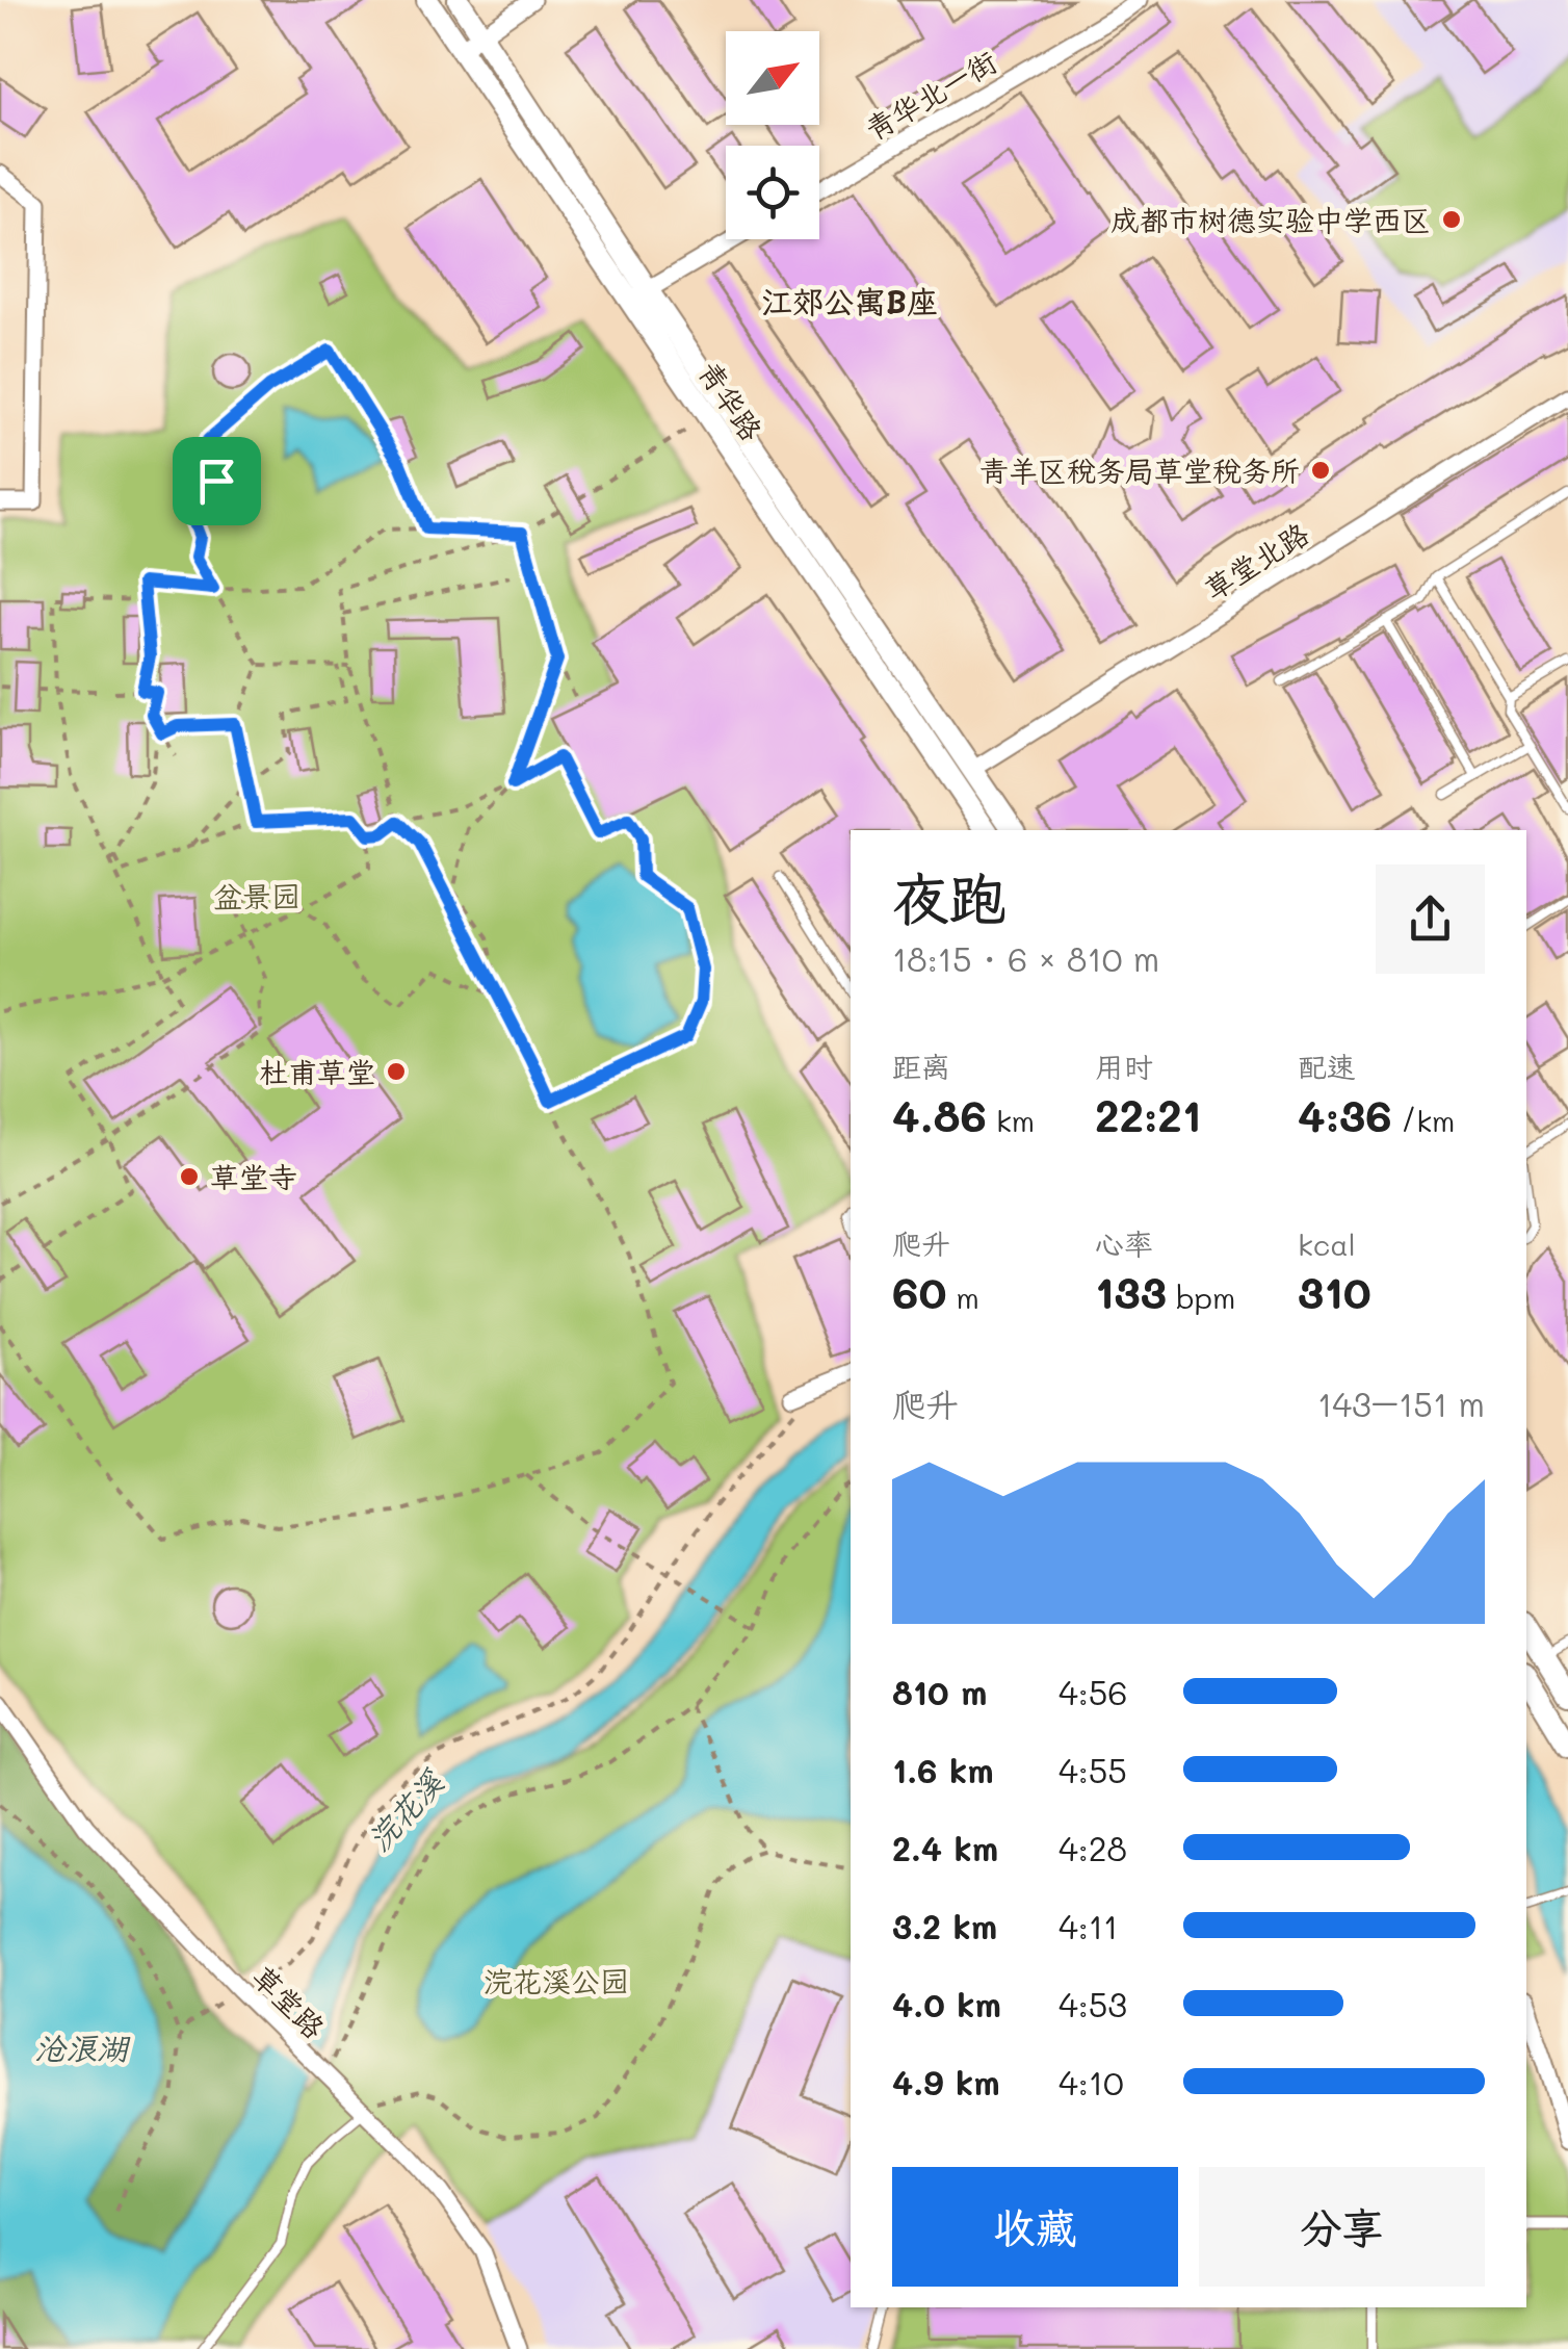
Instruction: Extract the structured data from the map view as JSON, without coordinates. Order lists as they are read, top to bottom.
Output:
{
  "streets": {
    "main road": ["青华路"],
    "street": ["青华北一街", "草堂北路", "草堂路"]
  },
  "crossings": [
    ["青华路", "草堂北路"]
  ],
  "districts": ["江郊公寓B座"],
  "water": ["浣花溪", "沧浪湖"],
  "parks": ["盆景园", "浣花溪公园"],
  "places": [
    "成都市树德实验中学西区",
    "青羊区税务局草堂税务所",
    "杜甫草堂",
    "草堂寺"
  ],
  "north": "top right",
  "page": {
    "heading": ["夜跑", "18:15 · 6 × 810 m"],
    "stats": [
      ["距离", "4.86 km"],
      ["用时", "22:21"],
      ["配速", "4:36 /km"],
      ["爬升", "60 m"],
      ["心率", "133 bpm"],
      ["kcal", "310"]
    ],
    "chart": ["爬升", "143–151 m"],
    "list": [
      {
        "name": "810 m",
        "note": "4:56"
      },
      {
        "name": "1.6 km",
        "note": "4:55"
      },
      {
        "name": "2.4 km",
        "note": "4:28"
      },
      {
        "name": "3.2 km",
        "note": "4:11"
      },
      {
        "name": "4.0 km",
        "note": "4:53"
      },
      {
        "name": "4.9 km",
        "note": "4:10"
      }
    ],
    "buttons": ["收藏", "分享"]
  }
}
